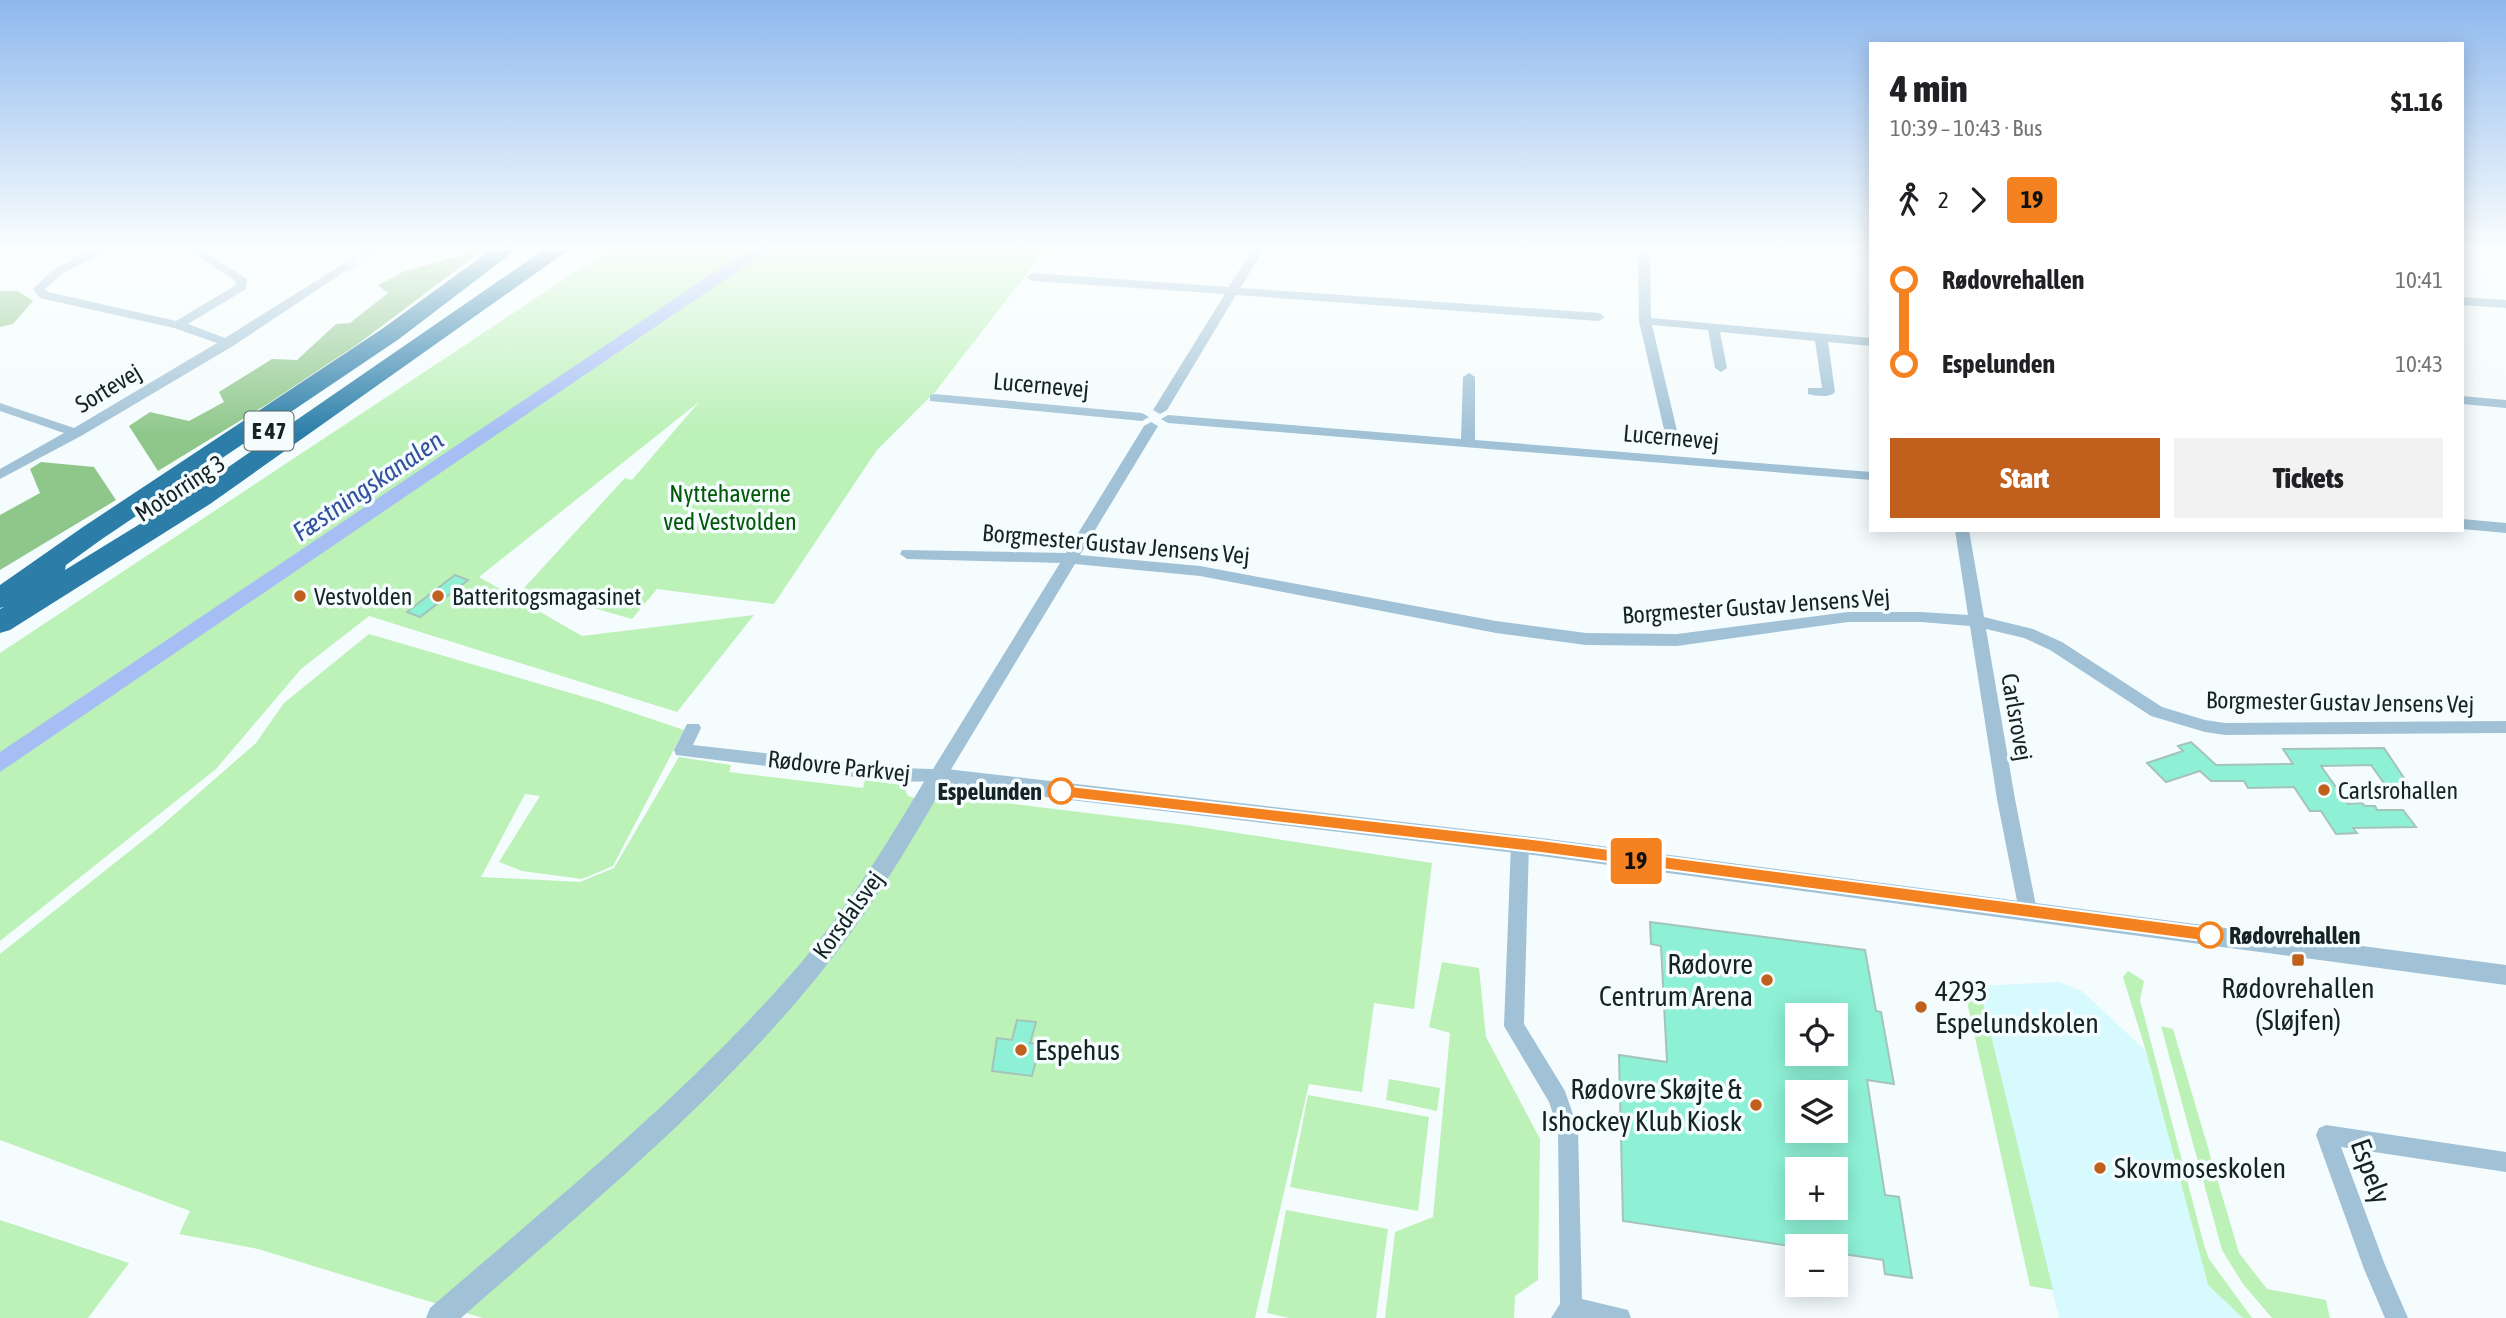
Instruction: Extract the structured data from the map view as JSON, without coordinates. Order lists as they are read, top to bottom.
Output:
{
  "streets": {
    "highway": ["E 47", "Motorring 3"],
    "street": [
      "Lucernevej",
      "Sortevej",
      "Borgmester Gustav Jensens Vej",
      "Carlsrovej",
      "Rødovre Parkvej",
      "Korsdalsvej",
      "Espely"
    ]
  },
  "crossings": [
    ["Lucernevej", "Korsdalsvej"],
    ["E 47", "Motorring 3"],
    ["Borgmester Gustav Jensens Vej", "Carlsrovej"],
    ["Borgmester Gustav Jensens Vej", "Korsdalsvej"],
    ["Carlsrovej", "Rødovre Parkvej"],
    ["Rødovre Parkvej", "Korsdalsvej"]
  ],
  "water": ["Fæstningskanalen"],
  "parks": ["Nyttehaverne ved Vestvolden"],
  "places": {
    "other": [
      "Vestvolden",
      "Batteritogsmagasinet",
      "Carlsrohallen",
      "Espelunden",
      "Rødovrehallen",
      "Rødovre Centrum Arena",
      "4293 Espelundskolen",
      "Espehus",
      "Rødovre Skøjte & Ishockey Klub Kiosk",
      "Skovmoseskolen"
    ],
    "transit": ["Rødovrehallen (Sløjfen)"]
  },
  "lines": ["bus line 19"],
  "page": {
    "on_map": "19",
    "heading": ["4 min", "10:39 – 10:43 · Bus", "$1.16"],
    "legs": ["2", "19"],
    "list": [
      {
        "name": "Rødovrehallen",
        "value": "10:41"
      },
      {
        "name": "Espelunden",
        "value": "10:43"
      }
    ],
    "buttons": ["Start", "Tickets"],
    "map_buttons": ["+", "−"]
  }
}
